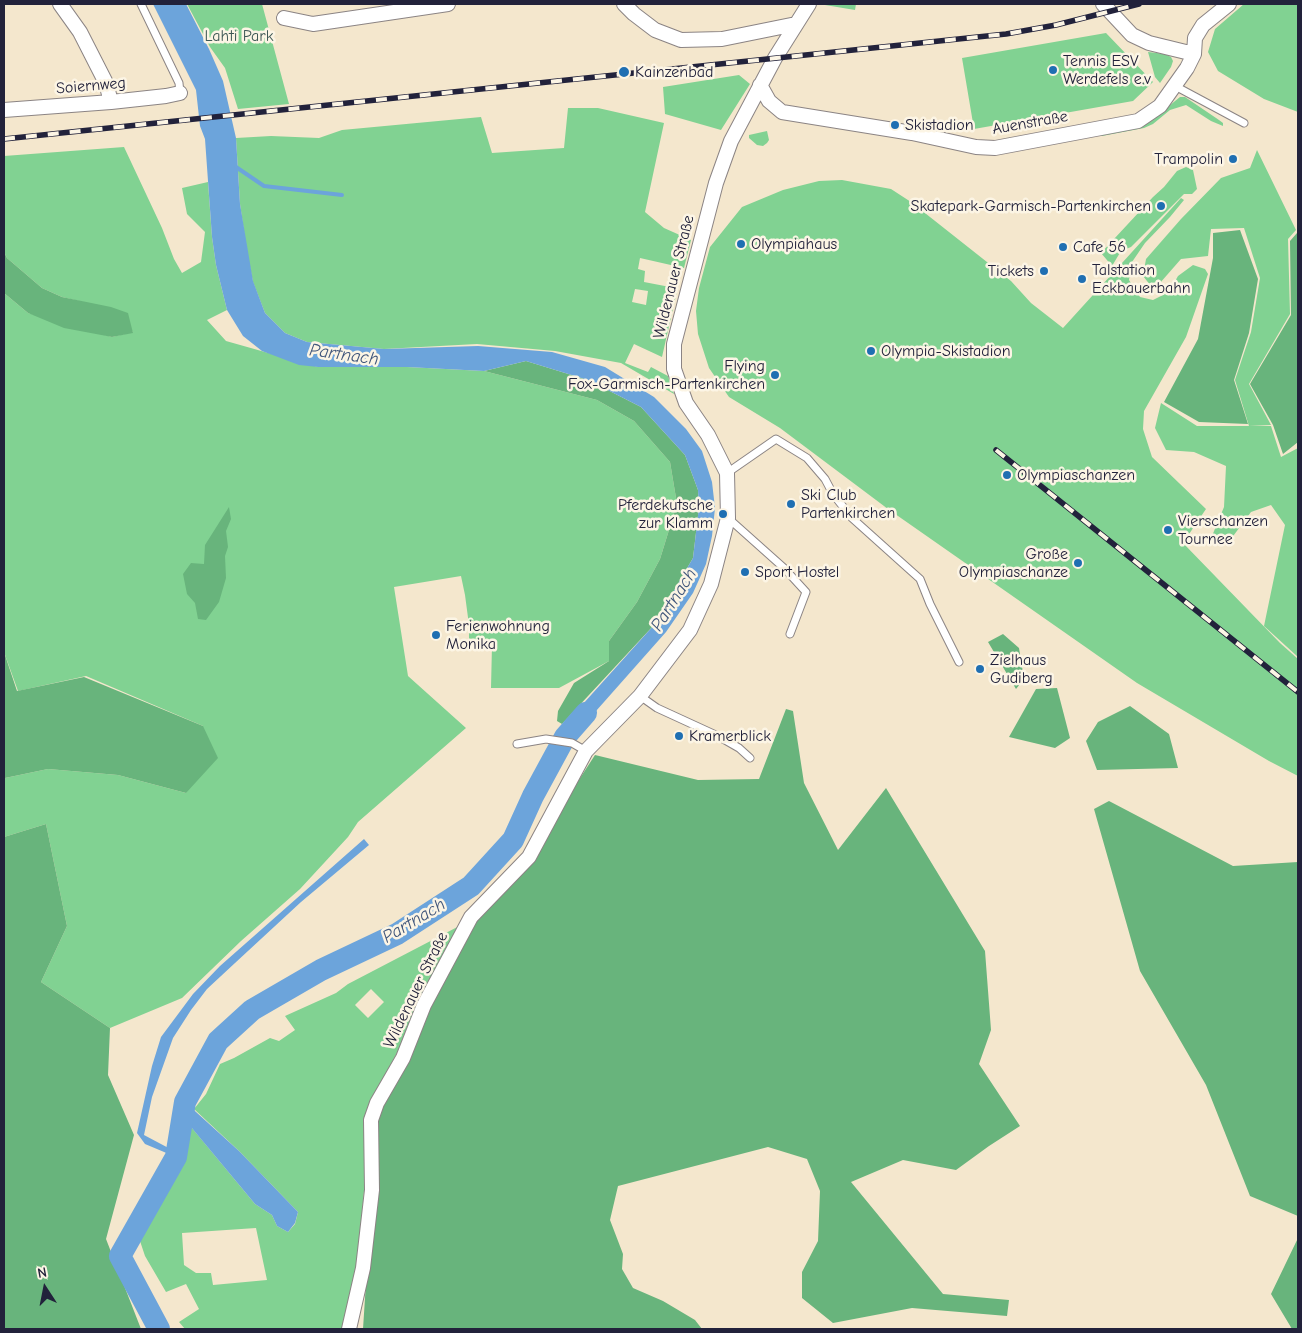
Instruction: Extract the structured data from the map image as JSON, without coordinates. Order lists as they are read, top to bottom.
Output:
{
  "streets": {
    "street": ["Soiernweg", "Auenstraße", "Wildenauer Straße"]
  },
  "crossings": [
    ["Auenstraße", "Wildenauer Straße"]
  ],
  "water": ["Partnach"],
  "parks": ["Lahti Park"],
  "places": [
    "Tennis ESV Werdefels e.v",
    "Kainzenbad",
    "Skistadion",
    "Trampolin",
    "Skatepark-Garmisch-Partenkirchen",
    "Olympiahaus",
    "Cafe 56",
    "Tickets",
    "Talstation Eckbauerbahn",
    "Olympia-Skistadion",
    "Flying Fox-Garmisch-Partenkirchen",
    "Olympiaschanzen",
    "Ski Club Partenkirchen",
    "Pferdekutsche zur Klamm",
    "Vierschanzen Tournee",
    "Große Olympiaschanze",
    "Sport Hostel",
    "Ferienwohnung Monika",
    "Zielhaus Gudiberg",
    "Kramerblick"
  ],
  "north": "top"
}
